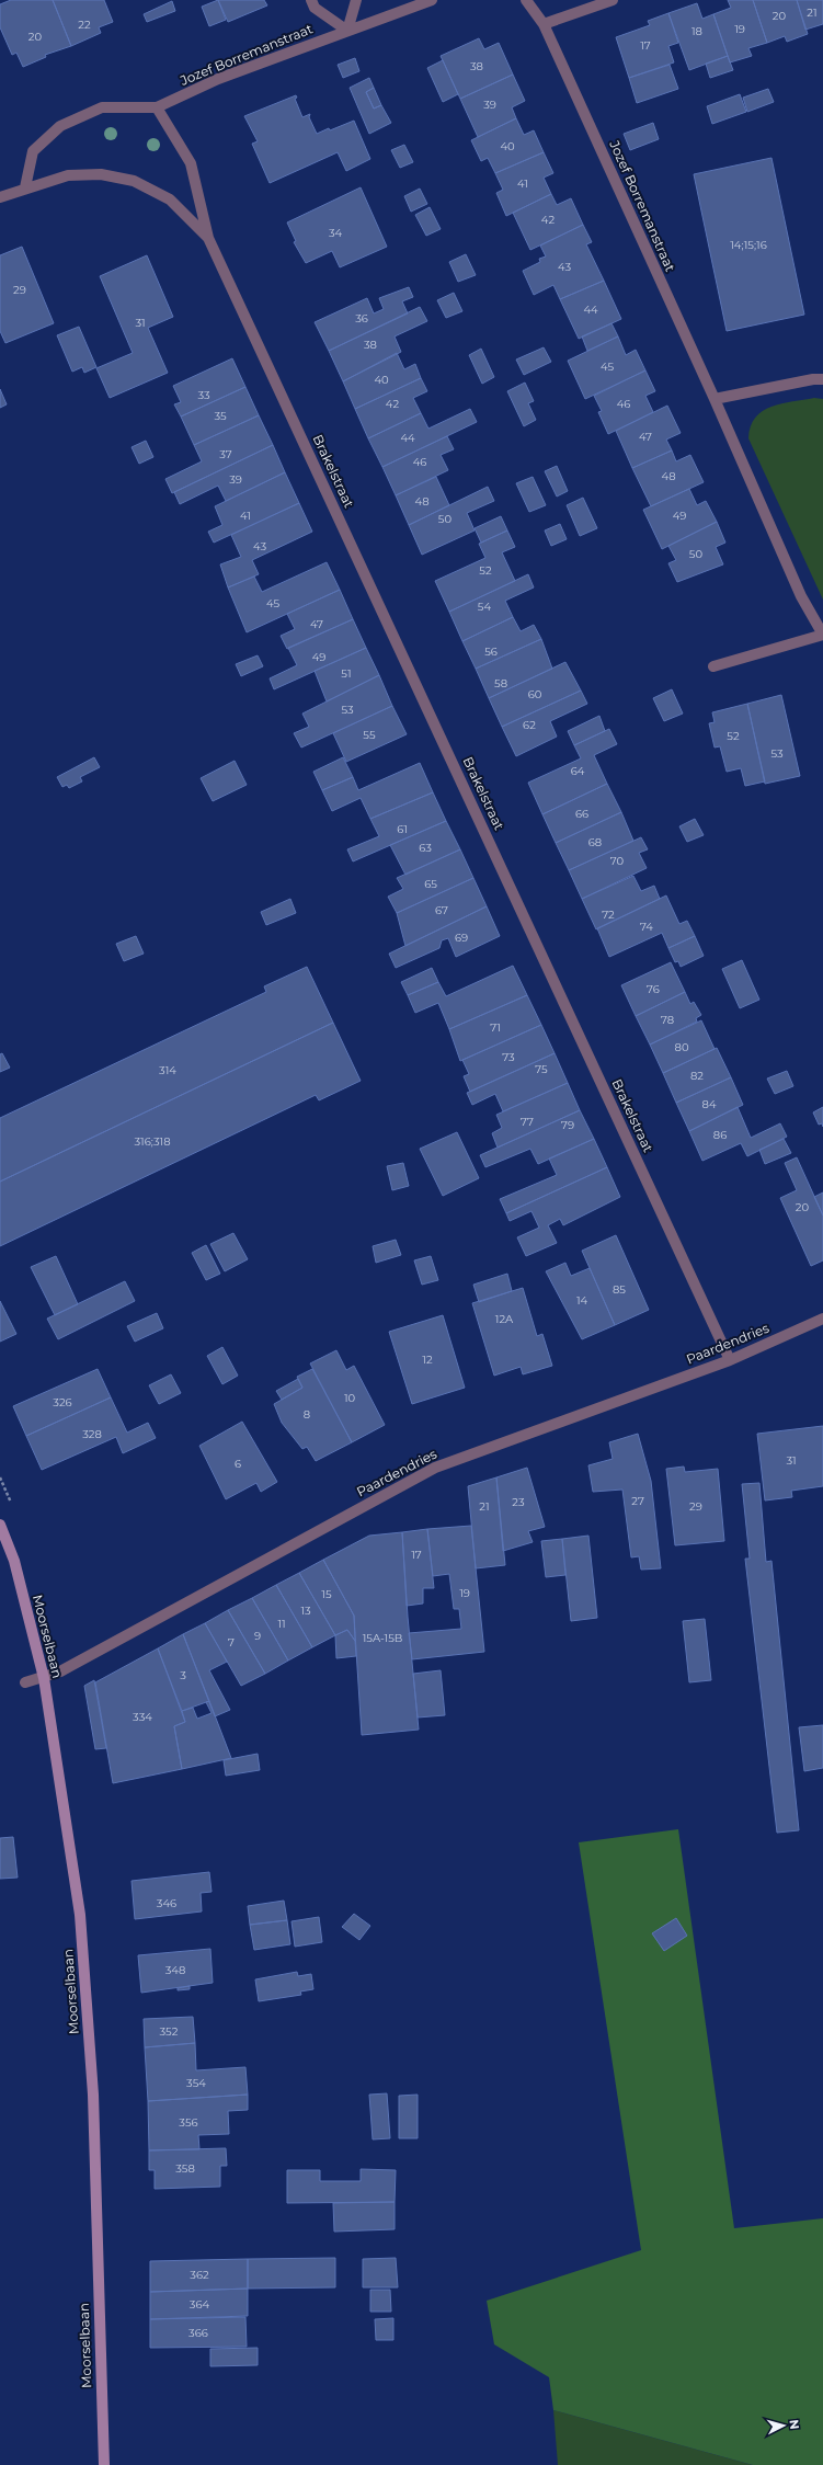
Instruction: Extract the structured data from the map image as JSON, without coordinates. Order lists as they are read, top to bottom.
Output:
{
  "streets": {
    "main road": ["Moorselbaan"],
    "street": ["Jozef Borremanstraat", "Brakelstraat", "Paardendries"]
  },
  "crossings": [
    ["Jozef Borremanstraat", "Brakelstraat"],
    ["Brakelstraat", "Paardendries"],
    ["Paardendries", "Moorselbaan"]
  ],
  "house_numbers": [
    "21",
    "20",
    "22",
    "19",
    "18",
    "20",
    "17",
    "38",
    "39",
    "40",
    "41",
    "42",
    "34",
    "14;15;16",
    "43",
    "29",
    "44",
    "36",
    "31",
    "38",
    "45",
    "40",
    "33",
    "42",
    "46",
    "35",
    "47",
    "44",
    "37",
    "46",
    "48",
    "39",
    "48",
    "41",
    "49",
    "50",
    "43",
    "50",
    "52",
    "45",
    "54",
    "47",
    "56",
    "49",
    "51",
    "58",
    "60",
    "53",
    "62",
    "55",
    "52",
    "53",
    "64",
    "66",
    "61",
    "68",
    "63",
    "70",
    "65",
    "67",
    "72",
    "74",
    "69",
    "76",
    "78",
    "71",
    "80",
    "73",
    "75",
    "314",
    "82",
    "84",
    "77",
    "79",
    "86",
    "316;318",
    "20",
    "85",
    "14",
    "12A",
    "12",
    "10",
    "326",
    "8",
    "328",
    "31",
    "6",
    "27",
    "23",
    "21",
    "29",
    "17",
    "19",
    "15",
    "13",
    "11",
    "9",
    "15A-15B",
    "7",
    "3",
    "334",
    "346",
    "348",
    "352",
    "354",
    "356",
    "358",
    "362",
    "364",
    "366"
  ],
  "north": "right"
}
